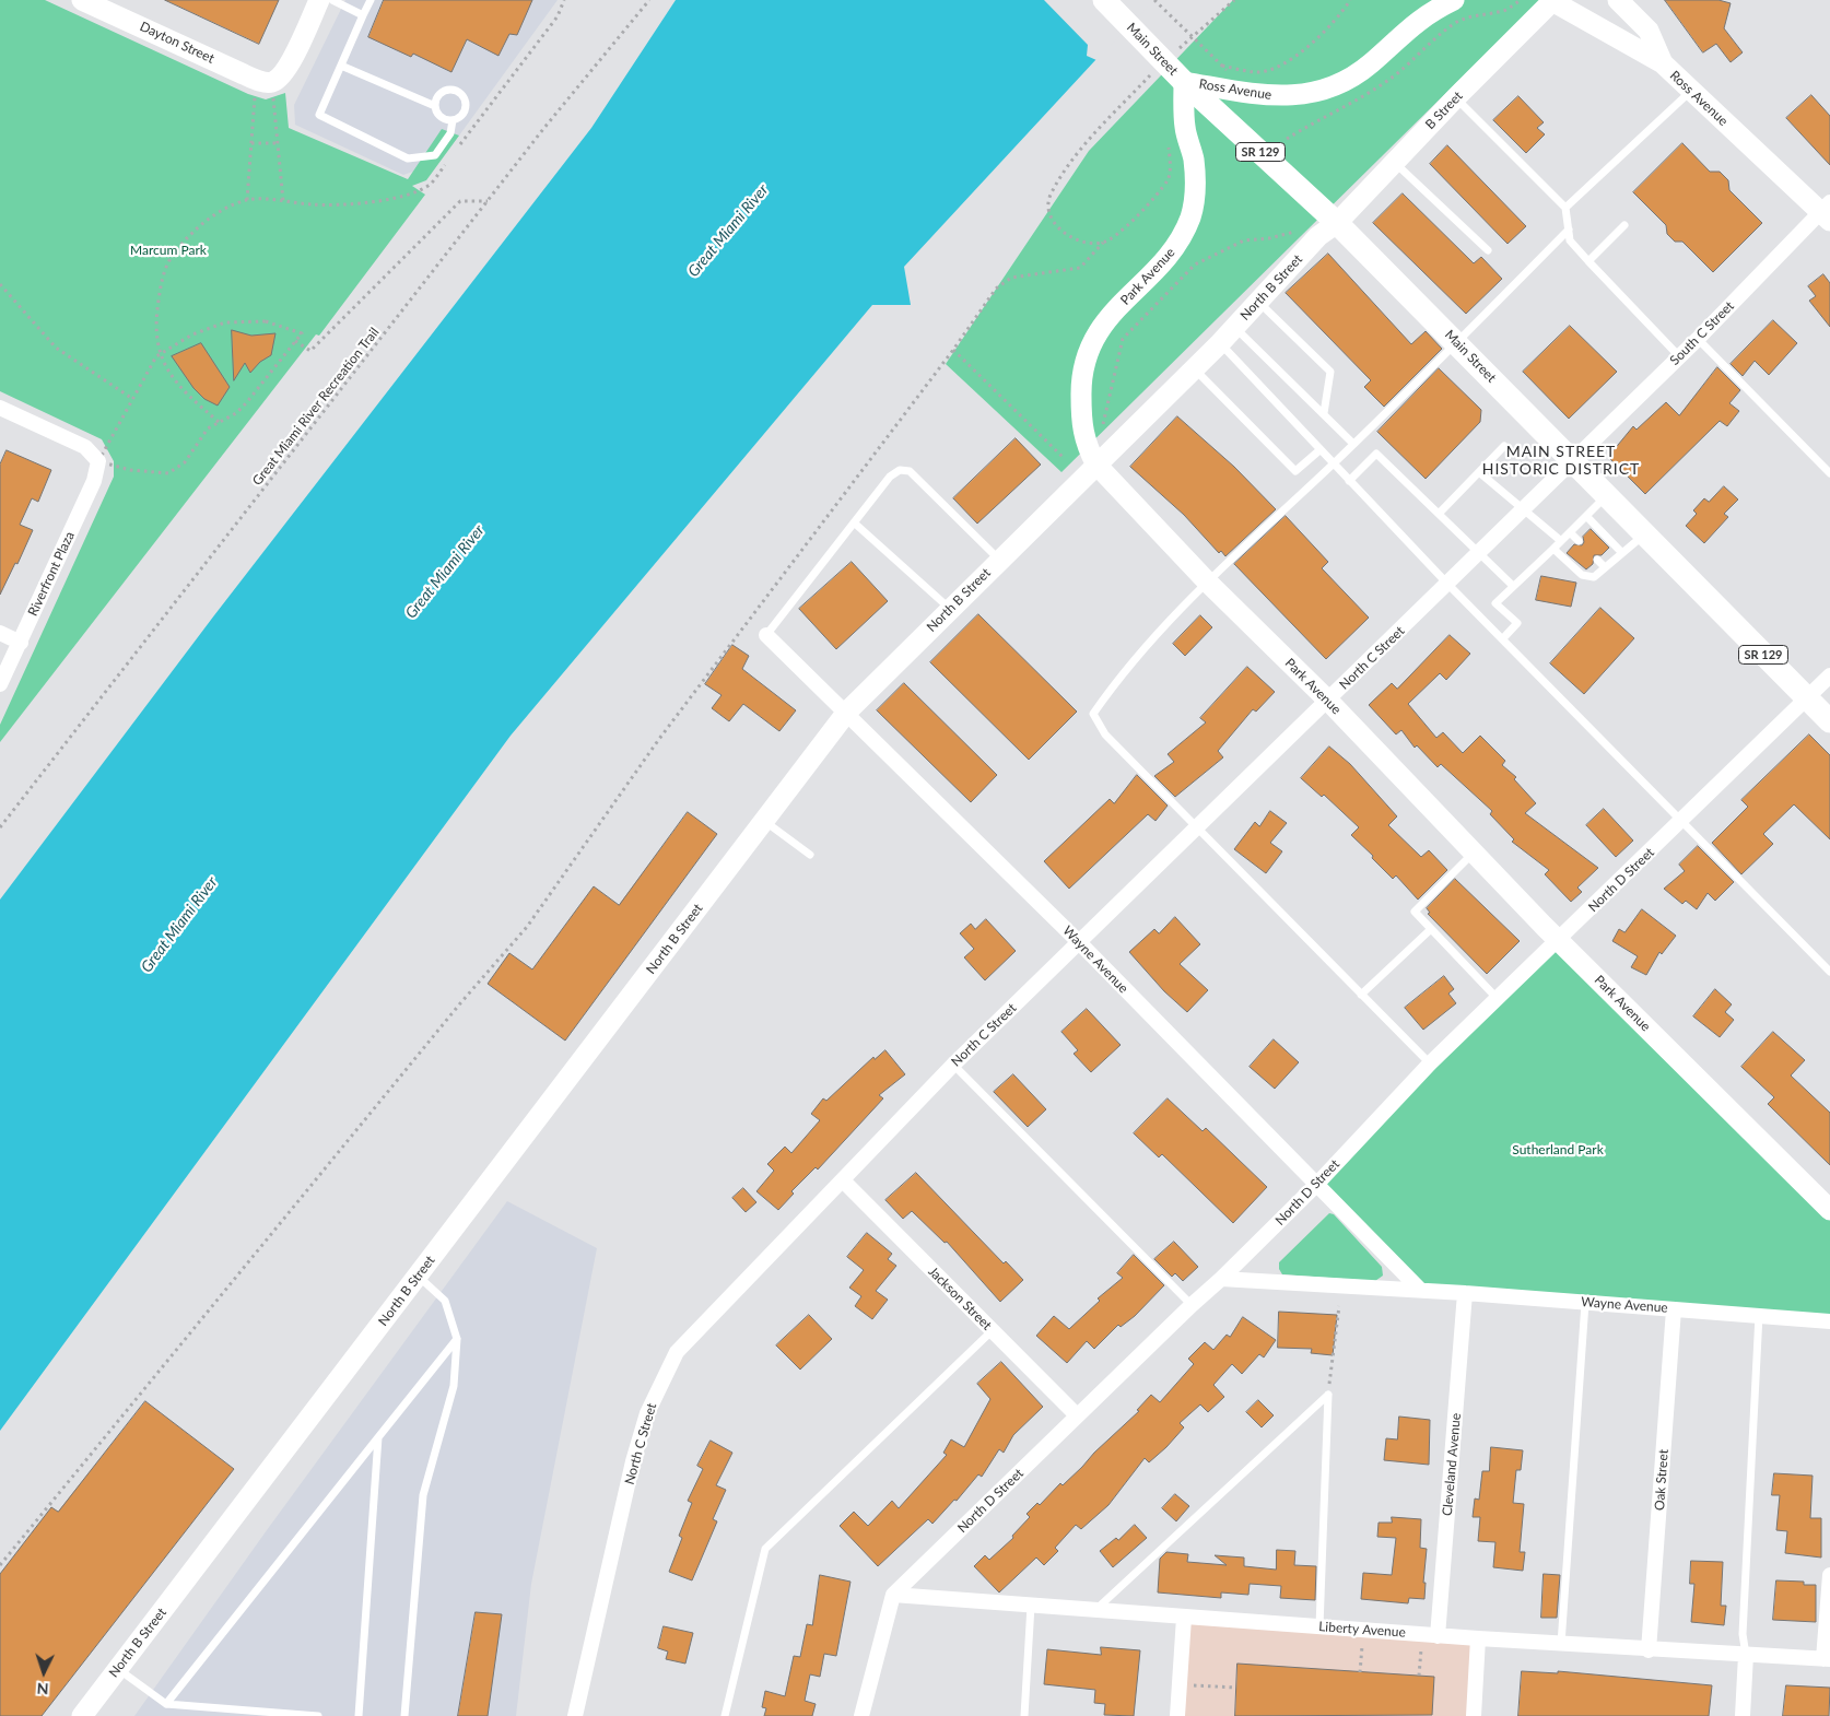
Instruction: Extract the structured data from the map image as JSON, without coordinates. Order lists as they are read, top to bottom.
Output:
{
  "streets": {
    "main road": [
      "Dayton Street",
      "Main Street",
      "Ross Avenue",
      "B Street",
      "SR 129",
      "Park Avenue",
      "North B Street"
    ],
    "street": [
      "South C Street",
      "Riverfront Plaza",
      "North C Street",
      "North D Street",
      "Wayne Avenue",
      "Jackson Street",
      "Cleveland Avenue",
      "Oak Street",
      "Liberty Avenue"
    ],
    "path": ["Great Miami River Recreation Trail"]
  },
  "crossings": [
    ["Main Street", "Ross Avenue"],
    ["Main Street", "B Street"],
    ["Main Street", "Park Avenue"],
    ["Main Street", "North B Street"],
    ["Main Street", "South C Street"],
    ["Main Street", "North C Street"],
    ["Main Street", "North D Street"],
    ["Ross Avenue", "B Street"],
    ["Ross Avenue", "Park Avenue"],
    ["Ross Avenue", "South C Street"],
    ["B Street", "North B Street"],
    ["Park Avenue", "North B Street"],
    ["Park Avenue", "North C Street"],
    ["Park Avenue", "North D Street"],
    ["North B Street", "Wayne Avenue"],
    ["South C Street", "North C Street"],
    ["North C Street", "Wayne Avenue"],
    ["North C Street", "Jackson Street"],
    ["North D Street", "Wayne Avenue"],
    ["North D Street", "Jackson Street"],
    ["North D Street", "Liberty Avenue"],
    ["Wayne Avenue", "Cleveland Avenue"],
    ["Wayne Avenue", "Oak Street"],
    ["Cleveland Avenue", "Liberty Avenue"],
    ["Oak Street", "Liberty Avenue"]
  ],
  "districts": ["MAIN STREET HISTORIC DISTRICT"],
  "water": ["Great Miami River"],
  "parks": ["Marcum Park", "Sutherland Park"],
  "north": "bottom"
}
